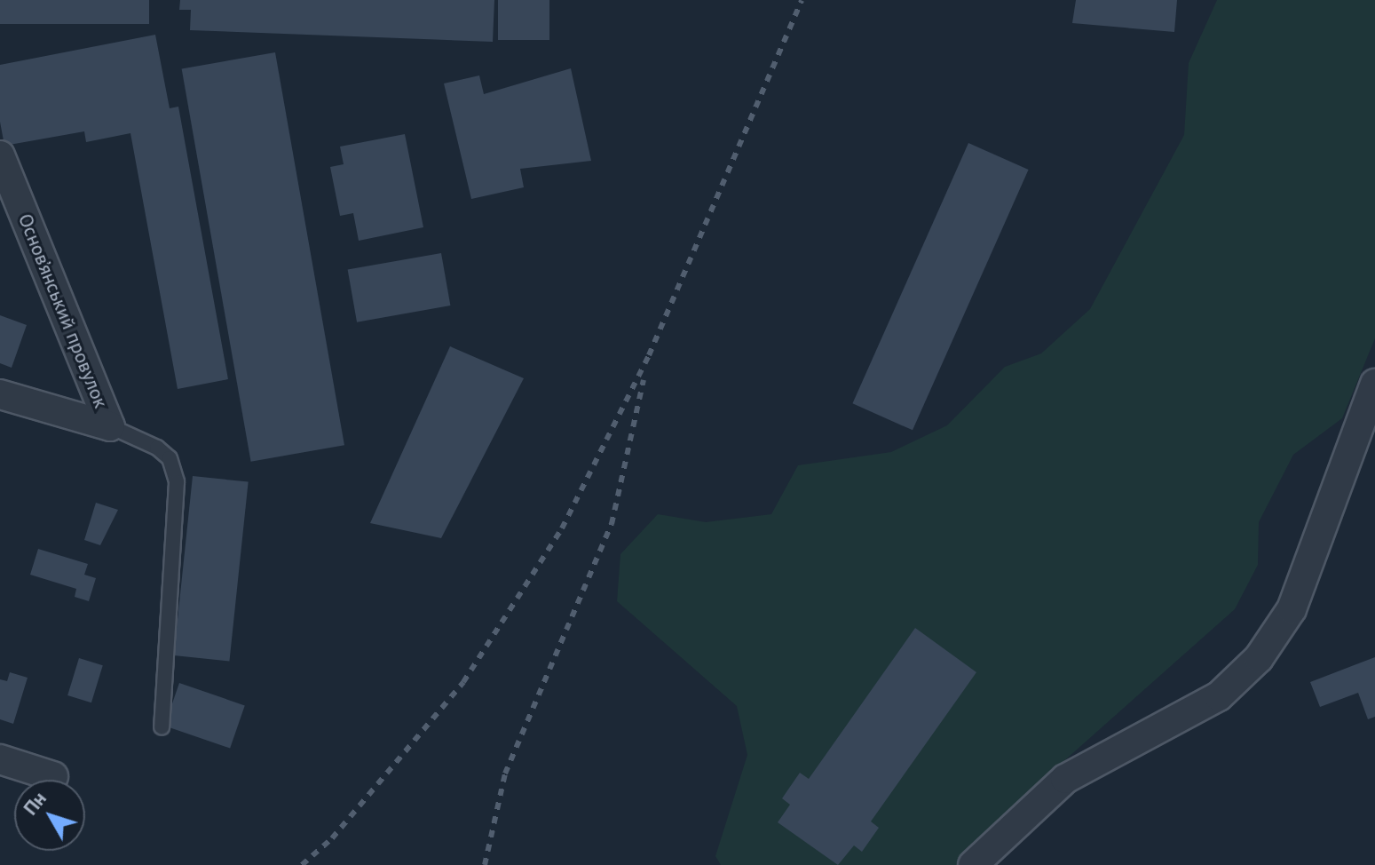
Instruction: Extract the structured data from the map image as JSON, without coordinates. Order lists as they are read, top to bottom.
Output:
{
  "streets": {
    "street": ["Основ’янський провулок"]
  },
  "north": "top left"
}
